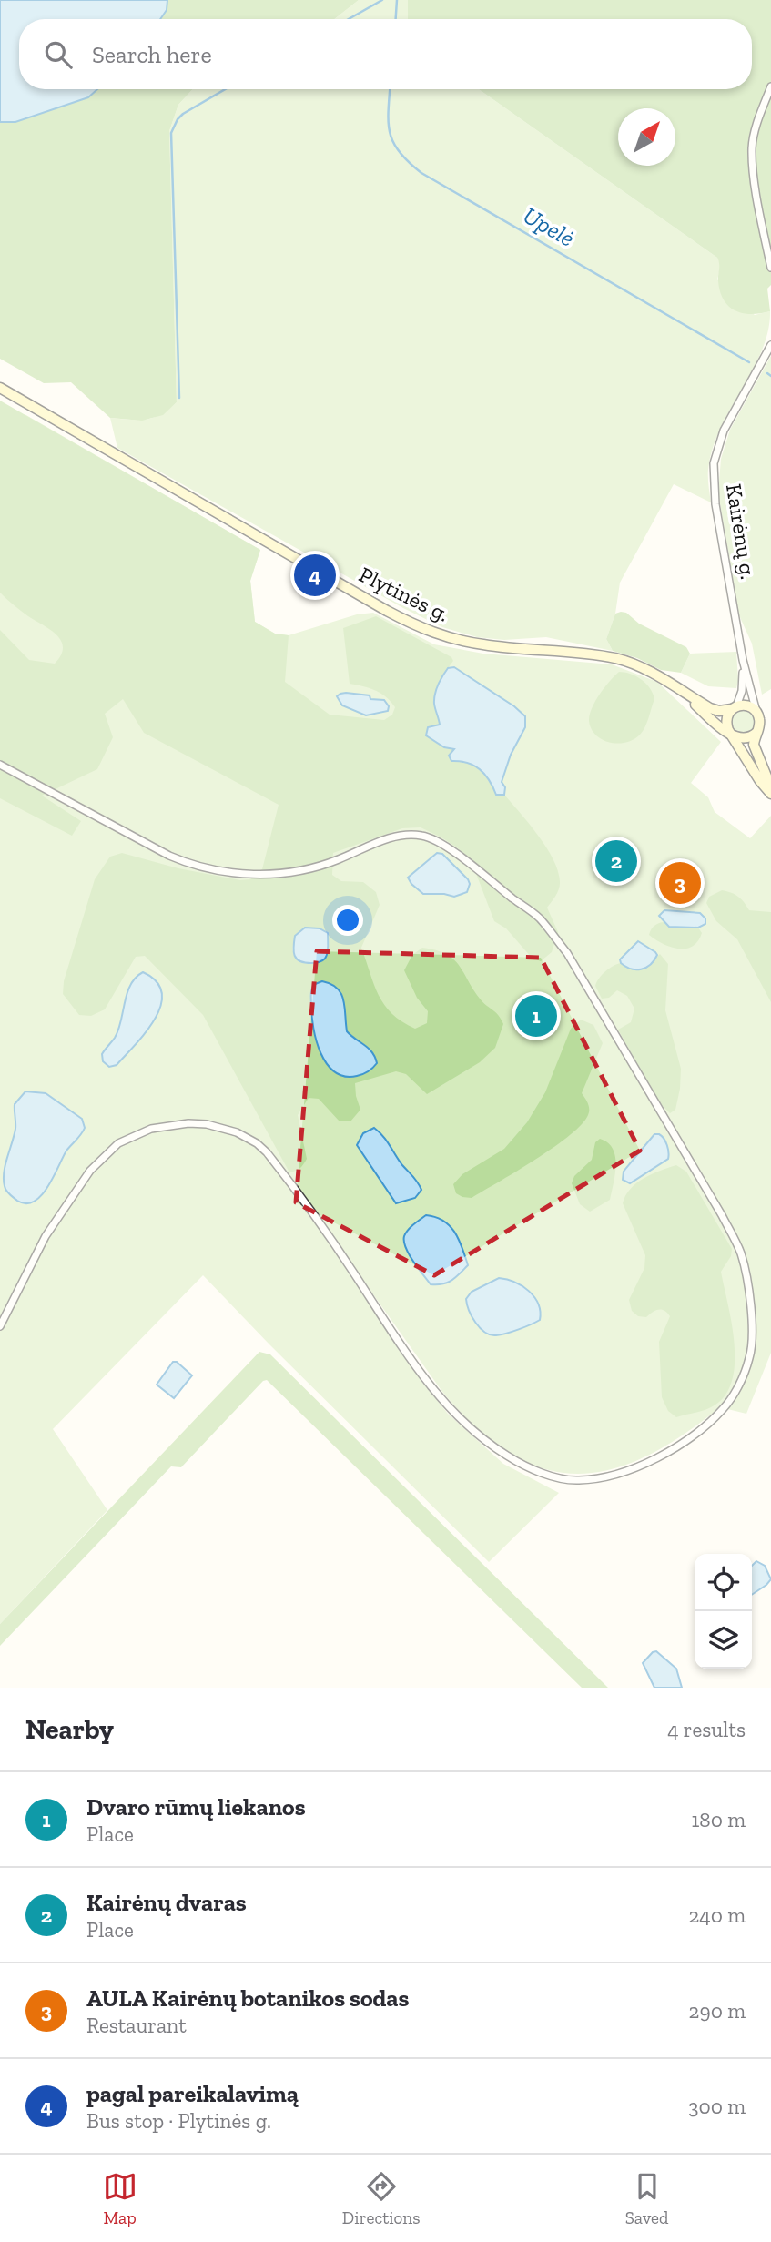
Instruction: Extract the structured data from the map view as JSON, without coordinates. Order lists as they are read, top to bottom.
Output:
{
  "streets": {
    "main road": ["Plytinės g."],
    "street": ["Kairėnų g."]
  },
  "crossings": [
    ["Kairėnų g.", "Plytinės g."]
  ],
  "water": ["Upelė"],
  "north": "top right",
  "page": {
    "search": "Search here",
    "pins": [
      "4",
      "2",
      "3",
      "1"
    ],
    "heading": ["Nearby", "4 results"],
    "list": [
      {
        "mark": "1",
        "name": "Dvaro rūmų liekanos",
        "note": "Place",
        "value": "180 m"
      },
      {
        "mark": "2",
        "name": "Kairėnų dvaras",
        "note": "Place",
        "value": "240 m"
      },
      {
        "mark": "3",
        "name": "AULA Kairėnų botanikos sodas",
        "note": "Restaurant",
        "value": "290 m"
      },
      {
        "mark": "4",
        "name": "pagal pareikalavimą",
        "note": "Bus stop · Plytinės g.",
        "value": "300 m"
      }
    ],
    "nav": ["Map", "Directions", "Saved"]
  }
}
